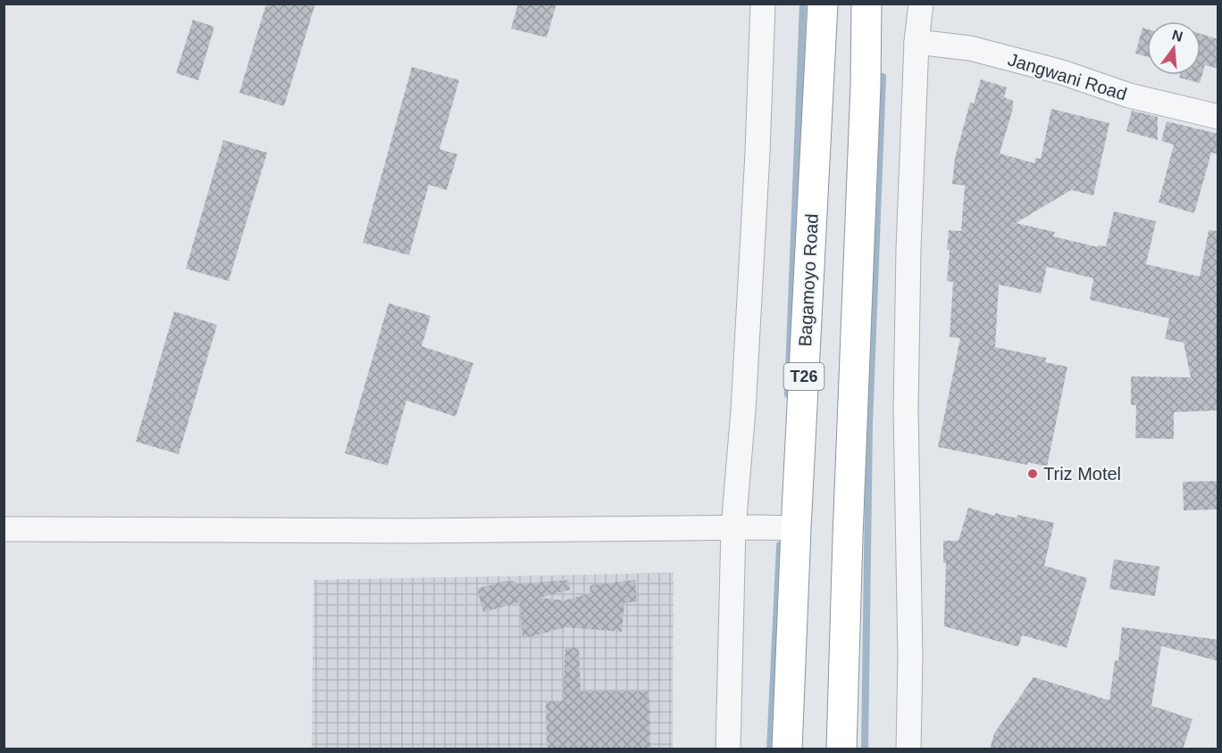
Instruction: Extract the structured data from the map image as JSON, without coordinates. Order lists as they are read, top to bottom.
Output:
{
  "streets": {
    "highway": ["Bagamoyo Road", "T26"],
    "street": ["Jangwani Road"]
  },
  "places": ["Triz Motel"],
  "north": "top"
}
